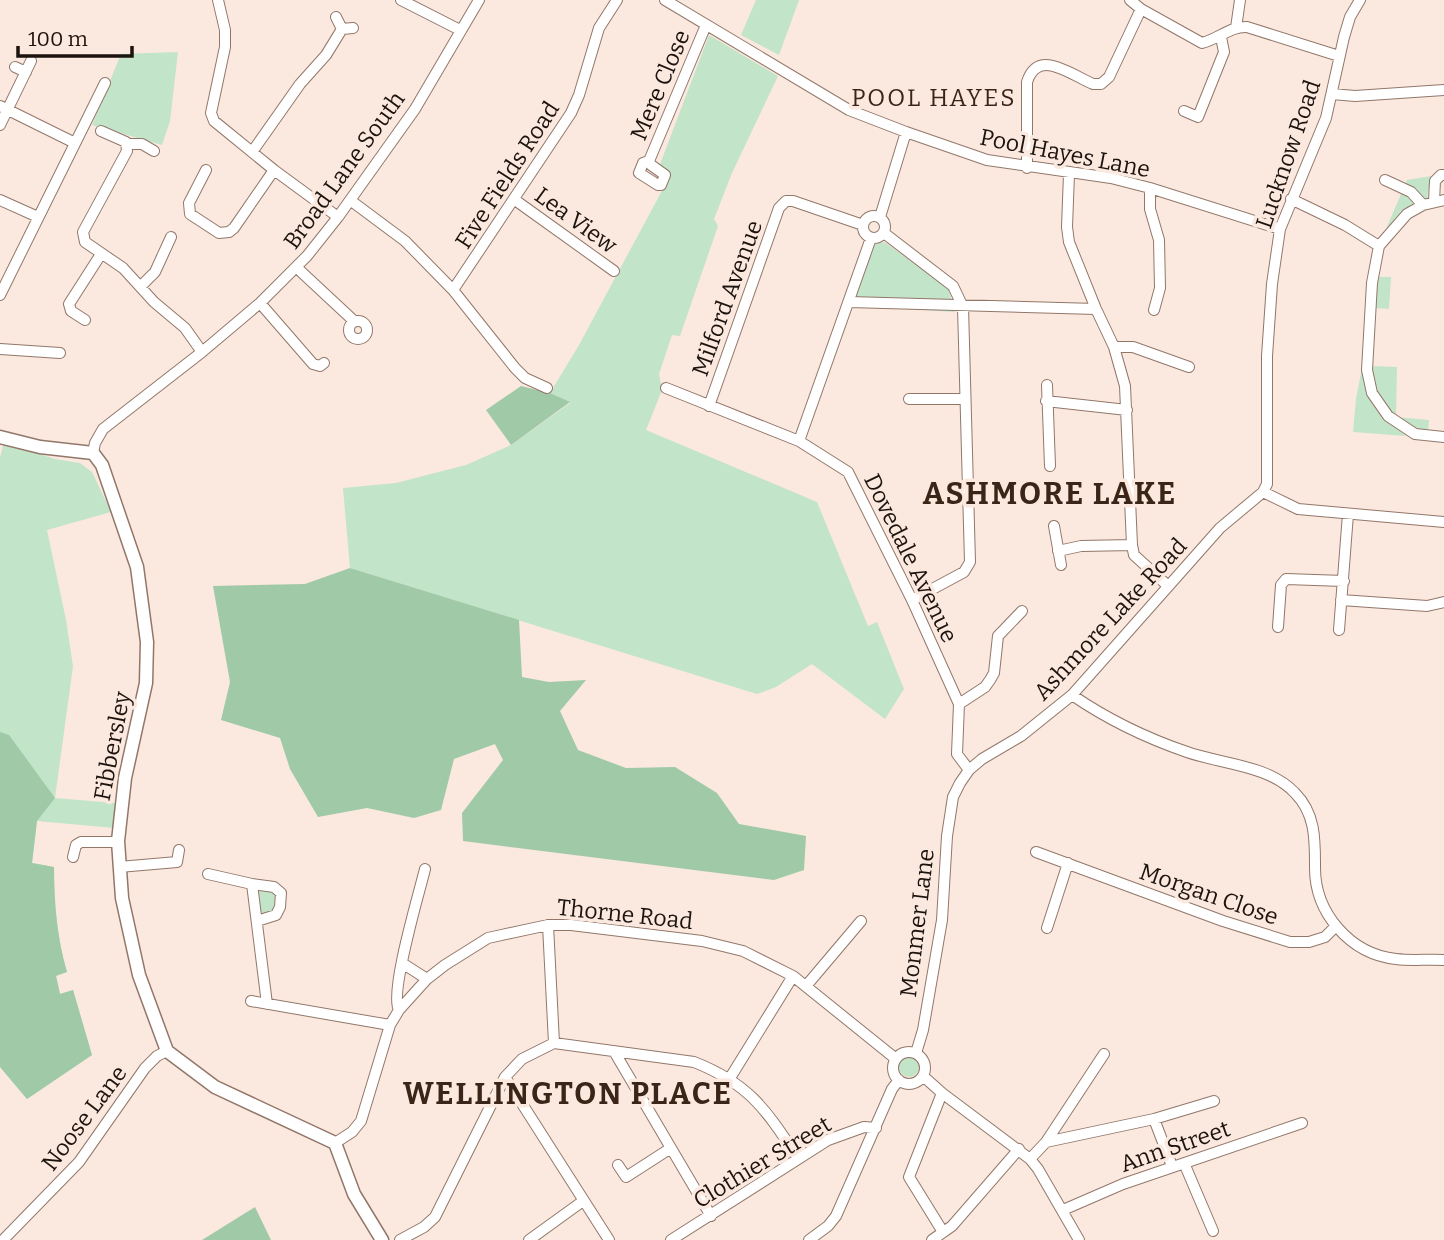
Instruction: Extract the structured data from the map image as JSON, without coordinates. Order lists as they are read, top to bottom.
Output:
{
  "streets": {
    "main road": ["Fibbersley"],
    "street": [
      "Mere Close",
      "Pool Hayes Lane",
      "Lucknow Road",
      "Broad Lane South",
      "Five Fields Road",
      "Lea View",
      "Milford Avenue",
      "Dovedale Avenue",
      "Ashmore Lake Road",
      "Morgan Close",
      "Thorne Road",
      "Monmer Lane",
      "Noose Lane",
      "Ann Street",
      "Clothier Street"
    ]
  },
  "crossings": [
    ["Mere Close", "Pool Hayes Lane"],
    ["Pool Hayes Lane", "Lucknow Road"],
    ["Lucknow Road", "Ashmore Lake Road"],
    ["Broad Lane South", "Fibbersley"],
    ["Five Fields Road", "Lea View"],
    ["Milford Avenue", "Dovedale Avenue"],
    ["Dovedale Avenue", "Ashmore Lake Road"],
    ["Ashmore Lake Road", "Monmer Lane"],
    ["Fibbersley", "Noose Lane"],
    ["Thorne Road", "Monmer Lane"]
  ],
  "districts": ["POOL HAYES", "ASHMORE LAKE", "WELLINGTON PLACE"],
  "scale_bar": "100 m"
}
